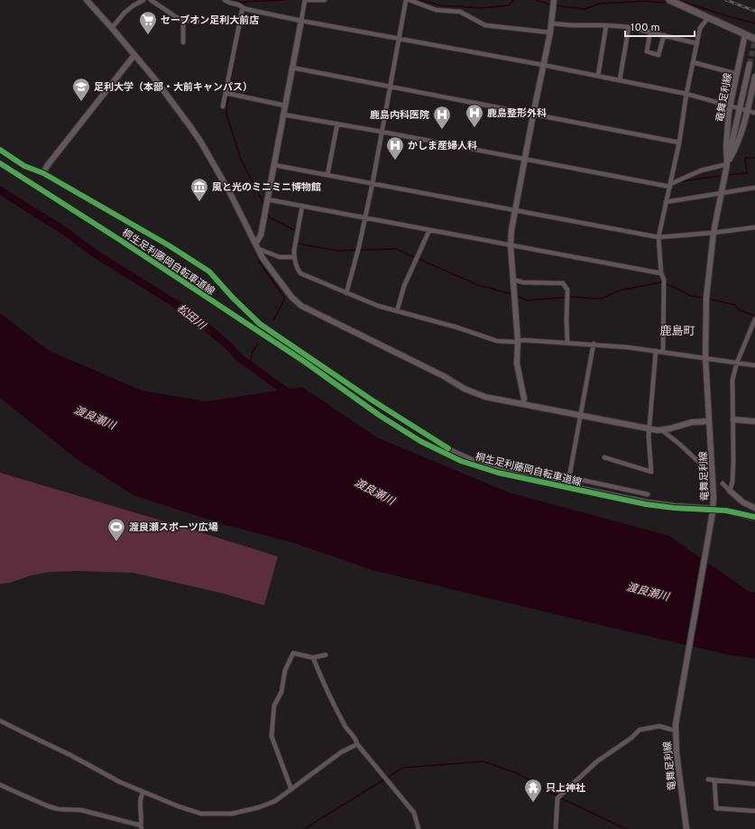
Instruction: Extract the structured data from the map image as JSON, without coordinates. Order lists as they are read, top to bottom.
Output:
{
  "streets": {
    "street": ["竜舞足利線"],
    "cycle path": ["桐生足利藤岡自転車道線"]
  },
  "districts": ["鹿島町"],
  "water": ["松田川", "渡良瀬川"],
  "places": {
    "supermarket": ["セーブオン足利大前店"],
    "school or university": ["足利大学（本部・大前キャンパス）"],
    "hospital": ["鹿島整形外科", "鹿島内科医院", "かしま産婦人科"],
    "museum": ["風と光のミニミニ博物館"],
    "sports": ["渡良瀬スポーツ広場"],
    "temple": ["只上神社"]
  },
  "scale_bar": "100 m"
}
